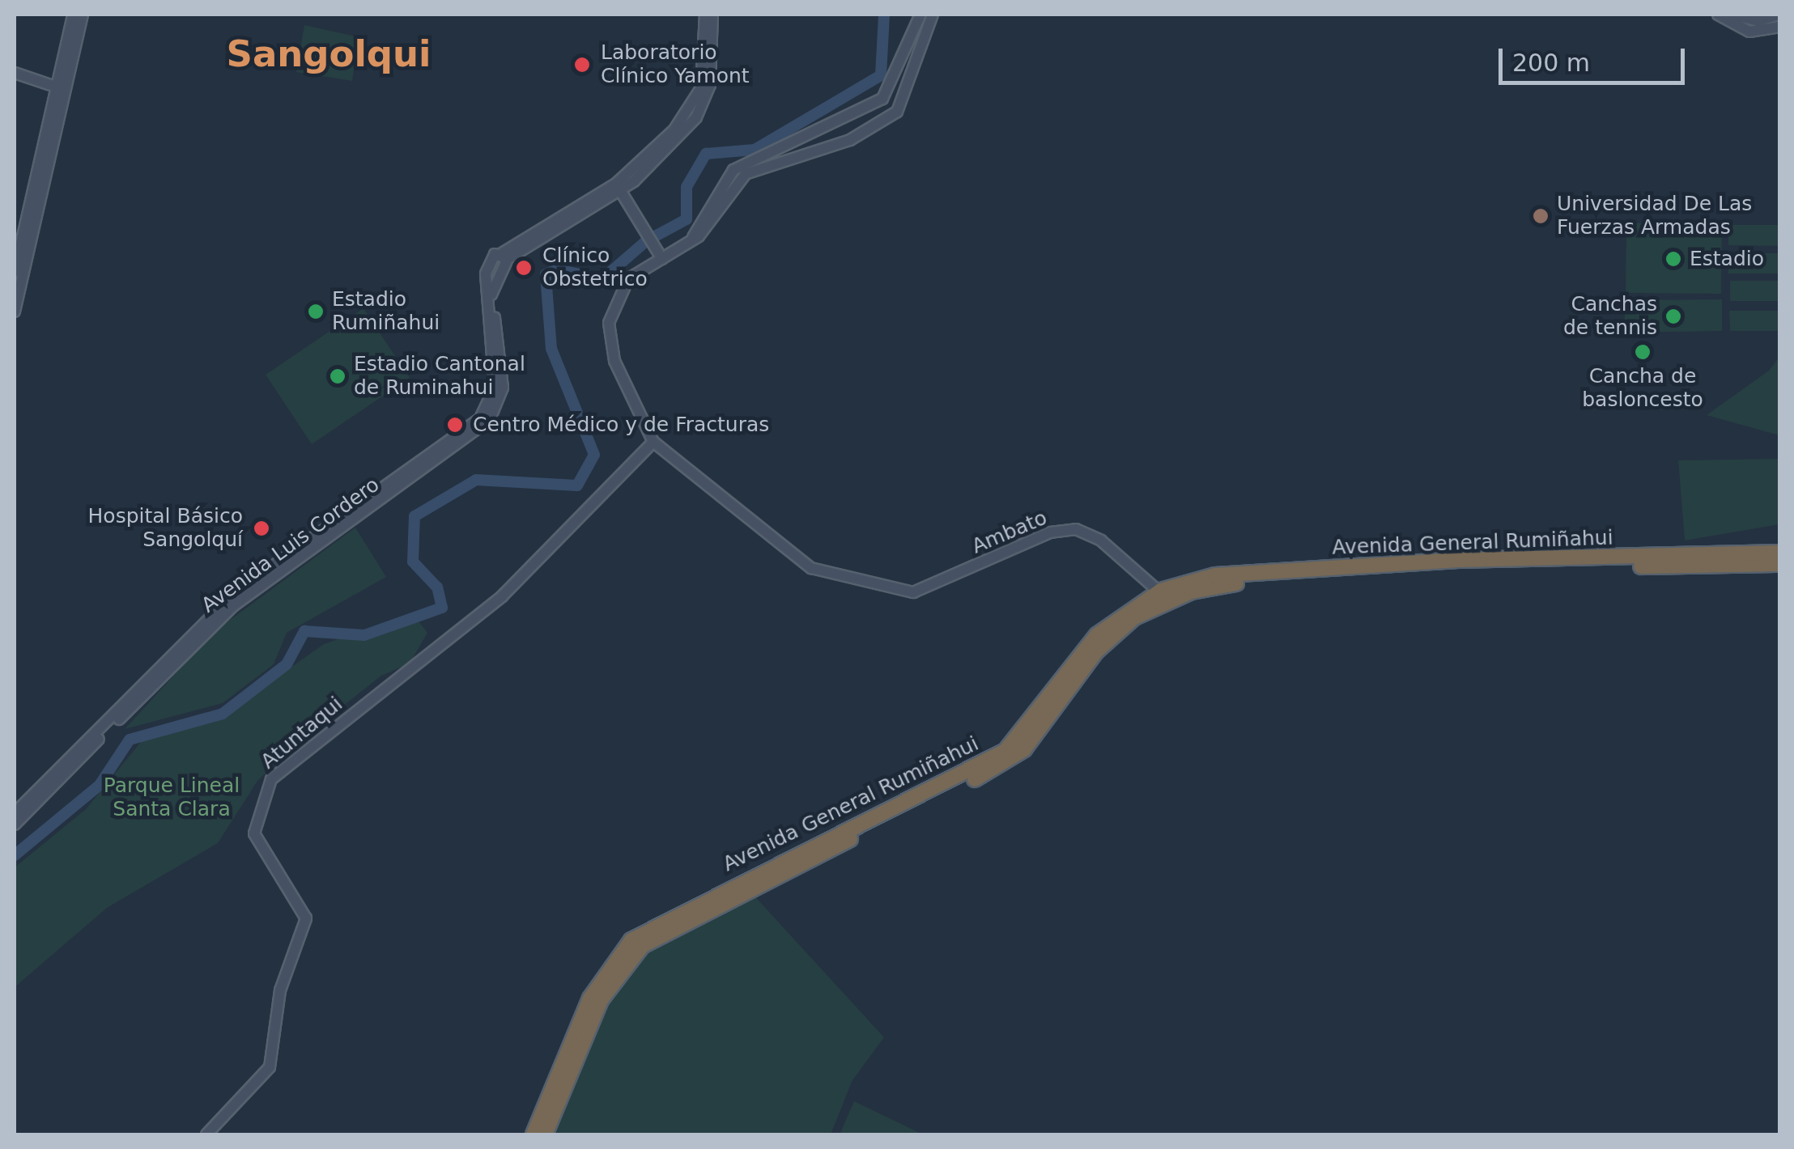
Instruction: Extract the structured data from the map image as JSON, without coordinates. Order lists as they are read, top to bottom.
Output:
{
  "streets": {
    "highway": ["Avenida General Rumiñahui"],
    "street": ["Ambato", "Avenida Luis Cordero", "Atuntaqui"]
  },
  "crossings": [
    ["Ambato", "Avenida General Rumiñahui"],
    ["Ambato", "Atuntaqui"]
  ],
  "districts": ["Sangolqui"],
  "parks": ["Parque Lineal Santa Clara"],
  "places": [
    "Laboratorio Clínico Yamont",
    "Universidad De Las Fuerzas Armadas",
    "Estadio",
    "Clínico Obstetrico",
    "Estadio Rumiñahui",
    "Canchas de tennis",
    "Cancha de basloncesto",
    "Estadio Cantonal de Ruminahui",
    "Centro Médico y de Fracturas",
    "Hospital Básico Sangolquí"
  ],
  "scale_bar": "200 m"
}
